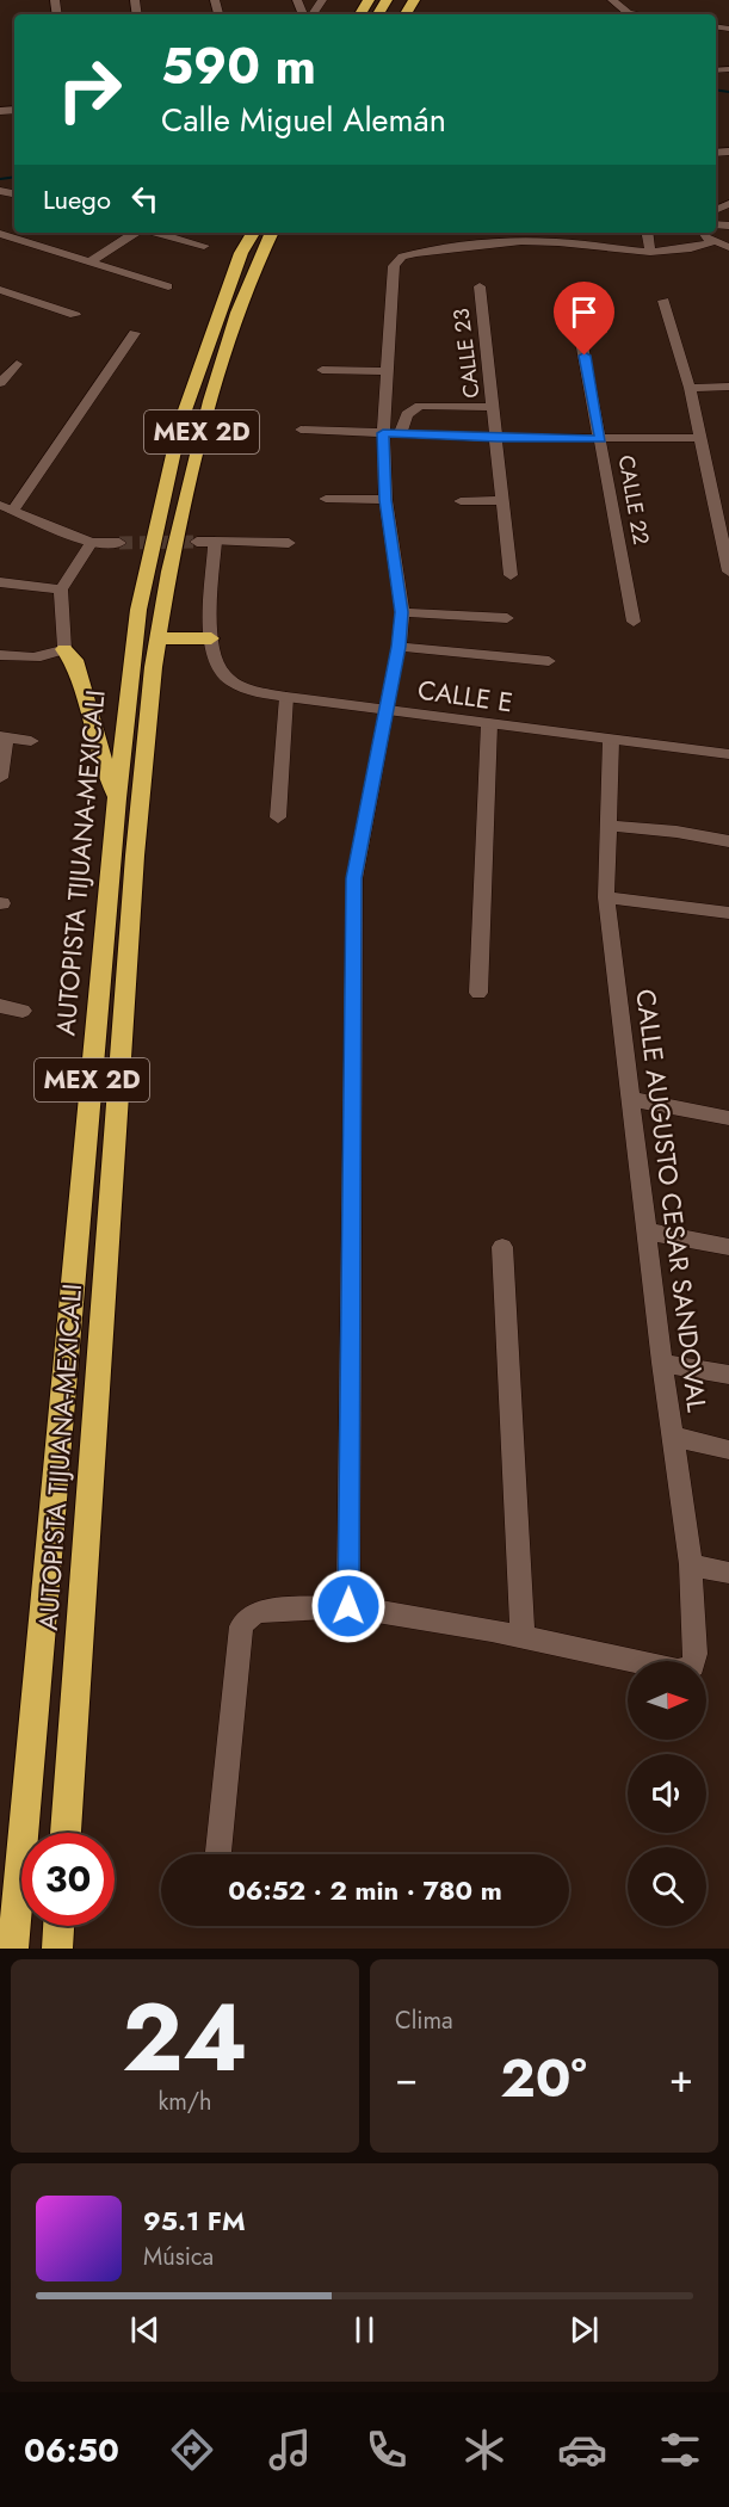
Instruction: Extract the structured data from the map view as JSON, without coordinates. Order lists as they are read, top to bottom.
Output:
{
  "streets": {
    "highway": ["MEX 2D", "AUTOPISTA TIJUANA-MEXICALI"],
    "street": [
      "CALLE 23",
      "CALLE 22",
      "CALLE E",
      "CALLE AUGUSTO CESAR SANDOVAL"
    ]
  },
  "crossings": [
    ["CALLE E", "CALLE AUGUSTO CESAR SANDOVAL"]
  ],
  "north": "right",
  "page": {
    "turn": ["590 m", "Calle Miguel Alemán"],
    "then": "Luego",
    "limit": "30",
    "trip": "06:52 · 2 min · 780 m",
    "tile": [
      ["24", "km/h"],
      "Clima"
    ],
    "heat": ["−", "20°", "+"],
    "song": ["95.1 FM", "Música"],
    "tabs": "06:50"
  }
}
